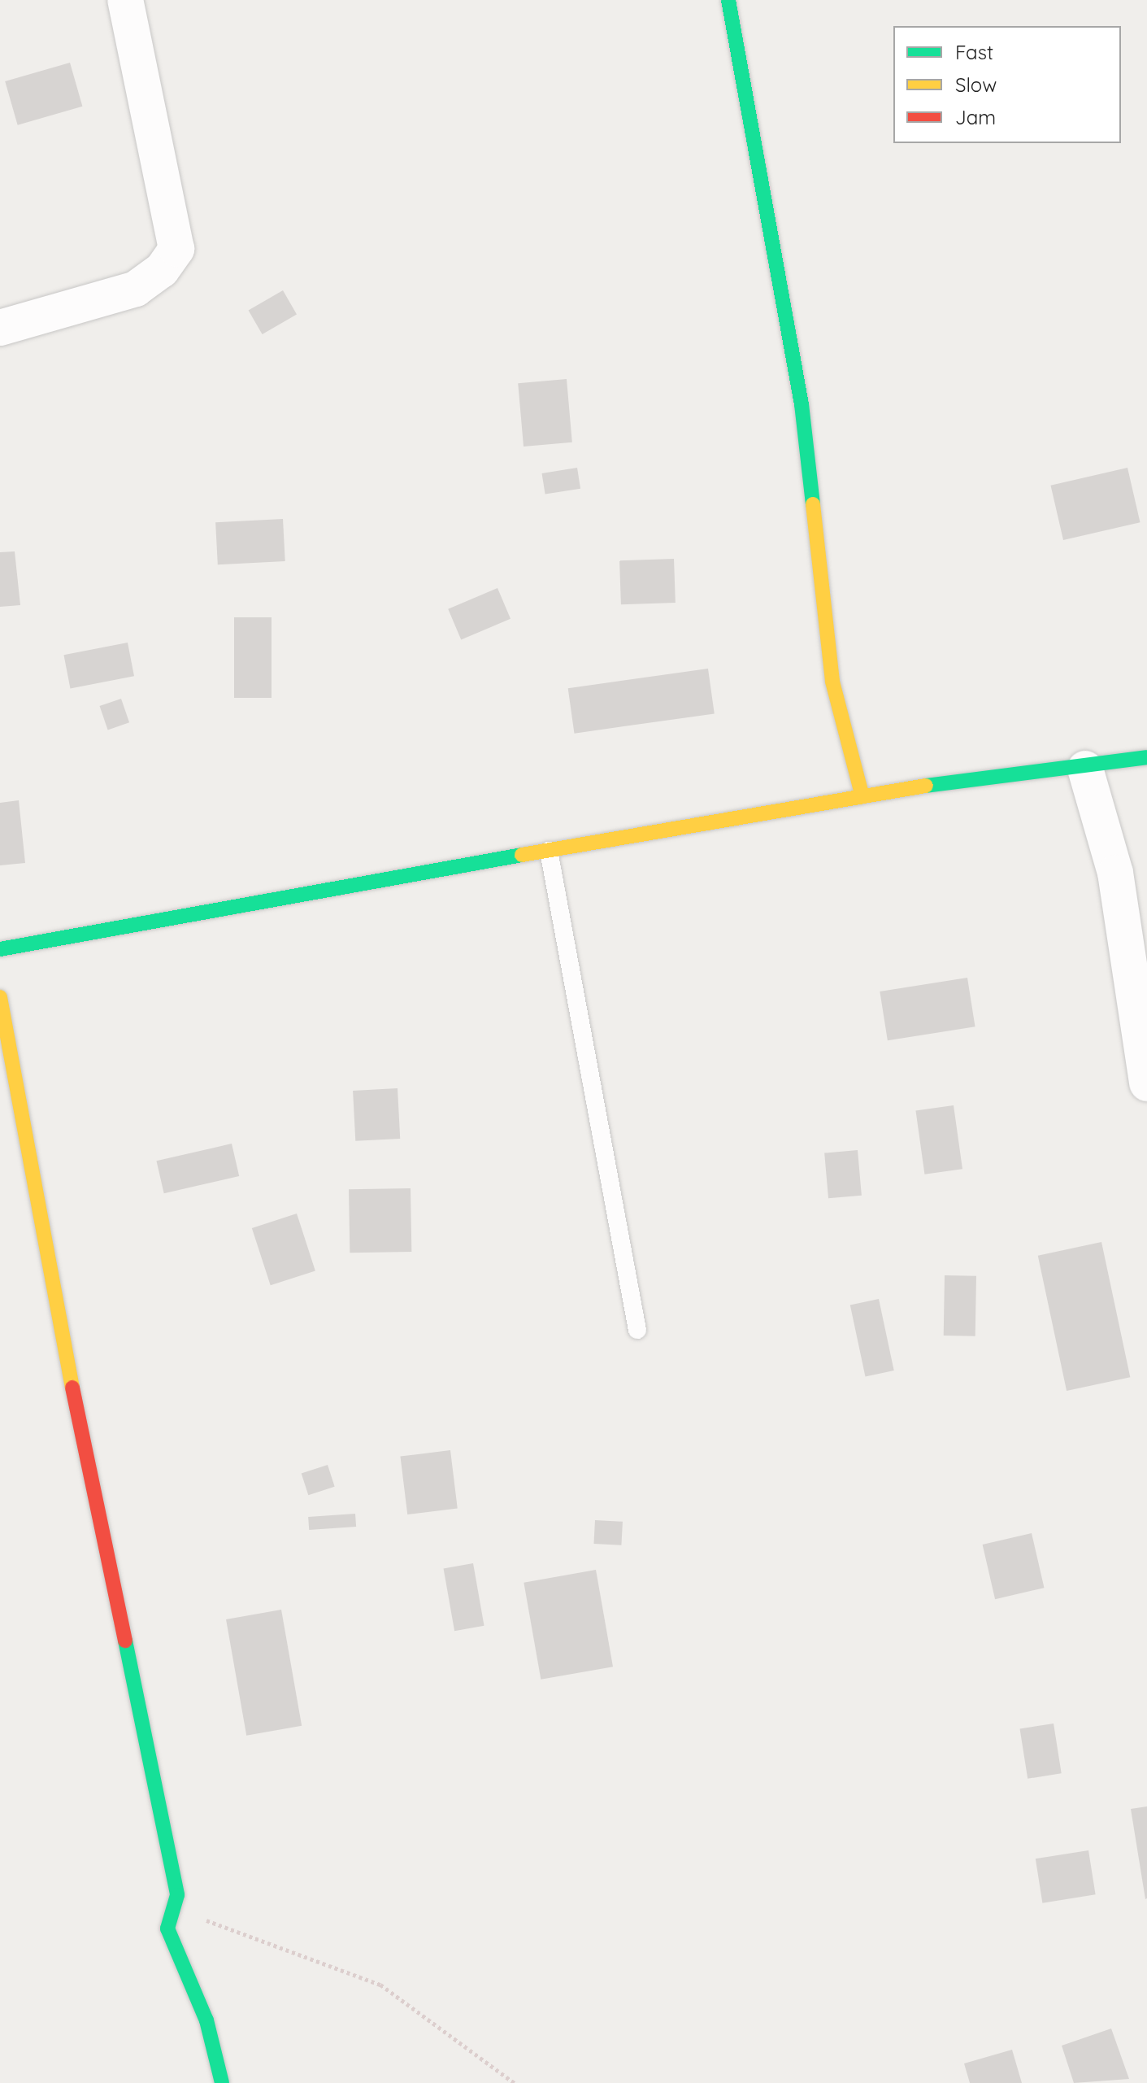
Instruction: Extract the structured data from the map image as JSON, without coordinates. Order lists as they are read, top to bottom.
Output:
{
  "legend": ["Fast", "Slow", "Jam"]
}
